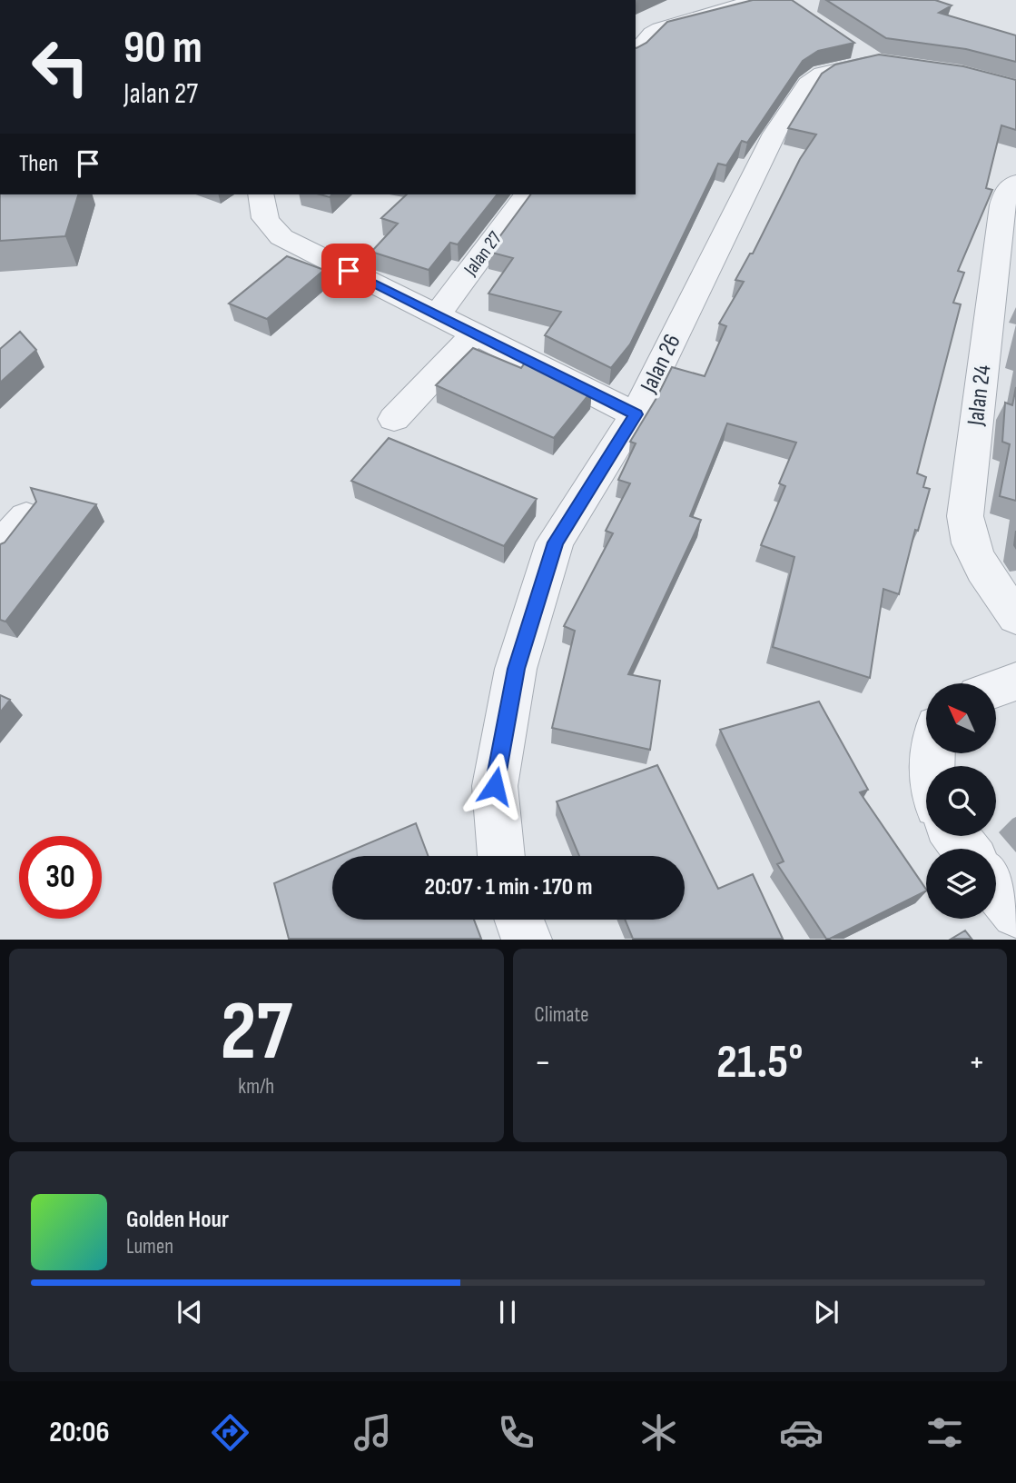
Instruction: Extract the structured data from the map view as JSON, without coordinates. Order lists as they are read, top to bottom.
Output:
{
  "streets": {
    "street": ["Jalan 27", "Jalan 26", "Jalan 24"]
  },
  "north": "top left",
  "page": {
    "turn": ["90 m", "Jalan 27"],
    "then": "Then",
    "limit": "30",
    "trip": "20:07 · 1 min · 170 m",
    "tile": [
      ["27", "km/h"],
      "Climate"
    ],
    "heat": ["−", "21.5°", "+"],
    "song": ["Golden Hour", "Lumen"],
    "tabs": "20:06"
  }
}
